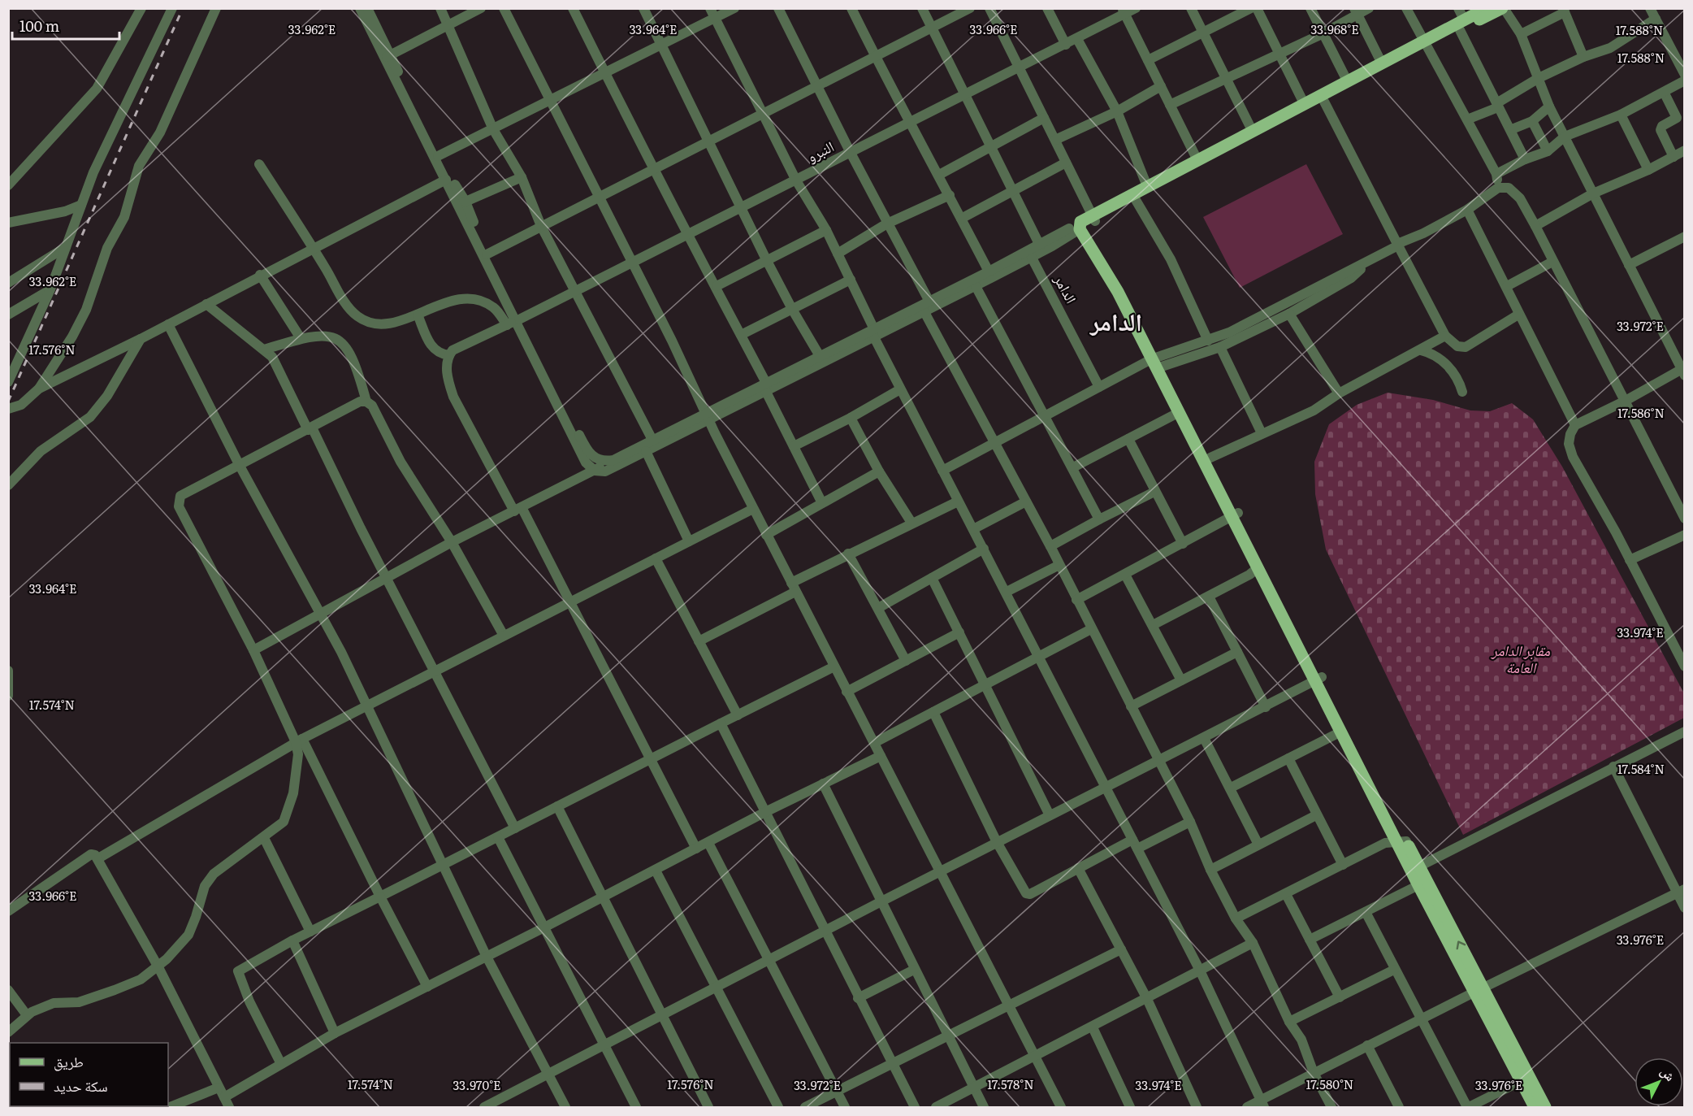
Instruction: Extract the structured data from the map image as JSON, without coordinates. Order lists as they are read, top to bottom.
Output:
{
  "streets": {
    "street": ["النبرو", "الدامر"]
  },
  "districts": ["الدامر"],
  "parks": ["مقابر الدامر العامة"],
  "legend": ["طريق", "سكة حديد"],
  "scale_bar": "100 m",
  "north": "top right",
  "coordinates": [
    "33.966°E",
    "33.962°E",
    "33.964°E",
    "33.968°E",
    "17.588°N",
    "33.972°E",
    "17.576°N",
    "17.586°N",
    "33.974°E",
    "17.574°N",
    "17.584°N",
    "33.976°E",
    "17.578°N",
    "17.580°N",
    "33.970°E"
  ]
}
